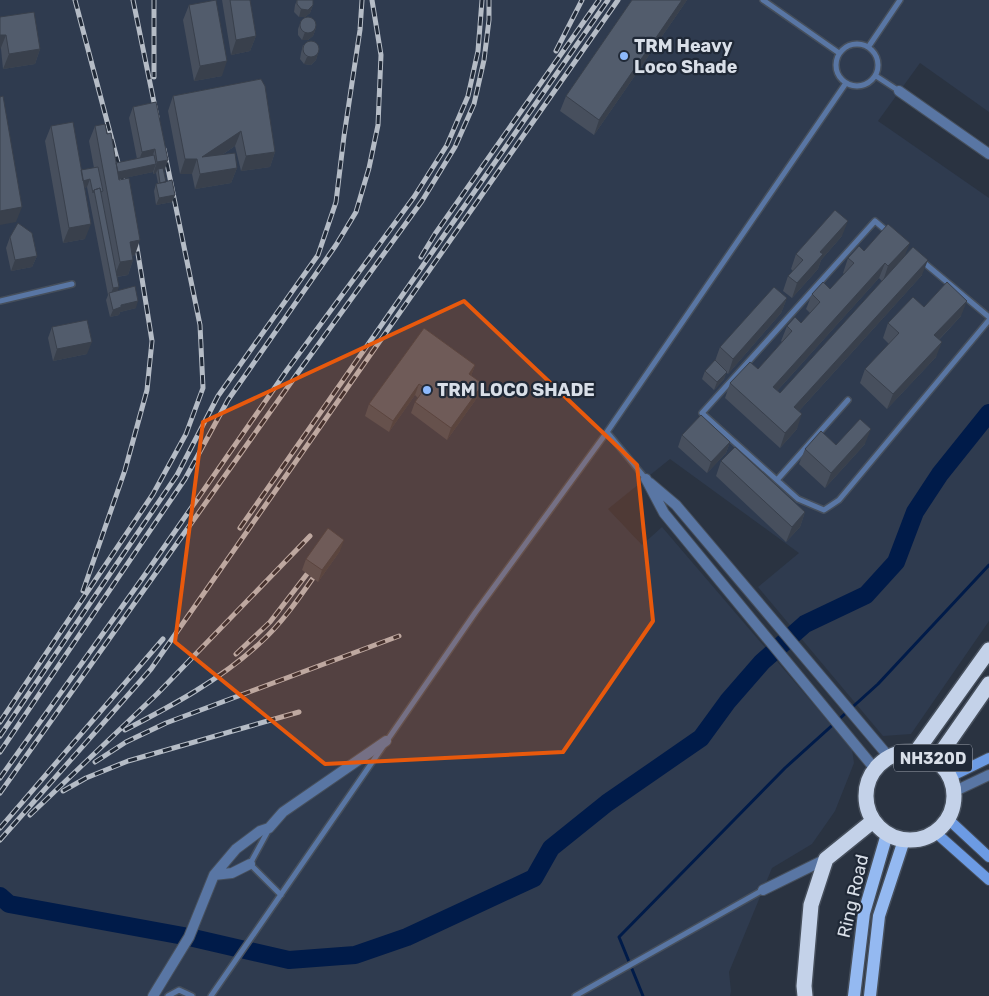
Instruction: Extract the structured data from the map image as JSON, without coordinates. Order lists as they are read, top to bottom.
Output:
{
  "streets": {
    "highway": ["NH320D"],
    "main road": ["Ring Road"]
  },
  "crossings": [
    ["NH320D", "Ring Road"]
  ],
  "places": ["TRM Heavy Loco Shade", "TRM LOCO SHADE"]
}
